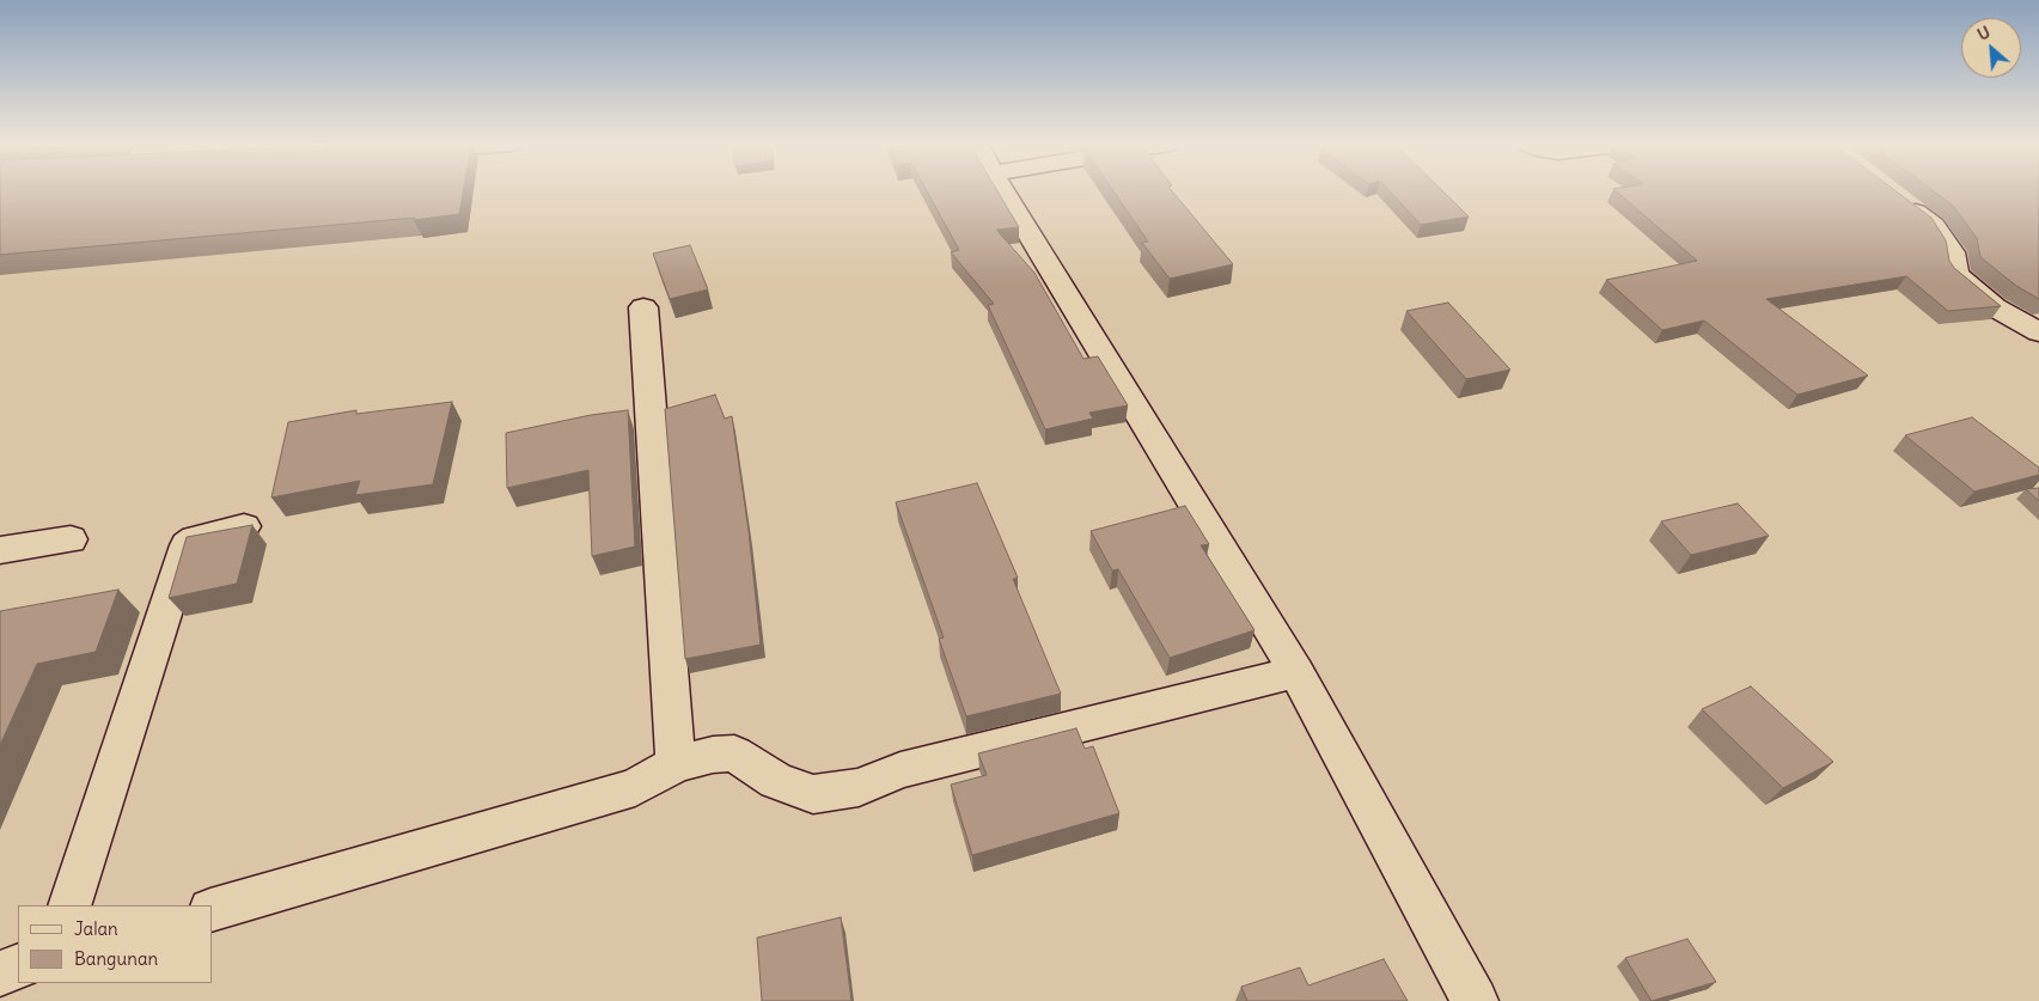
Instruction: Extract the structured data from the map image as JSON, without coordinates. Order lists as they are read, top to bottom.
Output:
{
  "legend": ["Jalan", "Bangunan"],
  "north": "top left"
}
